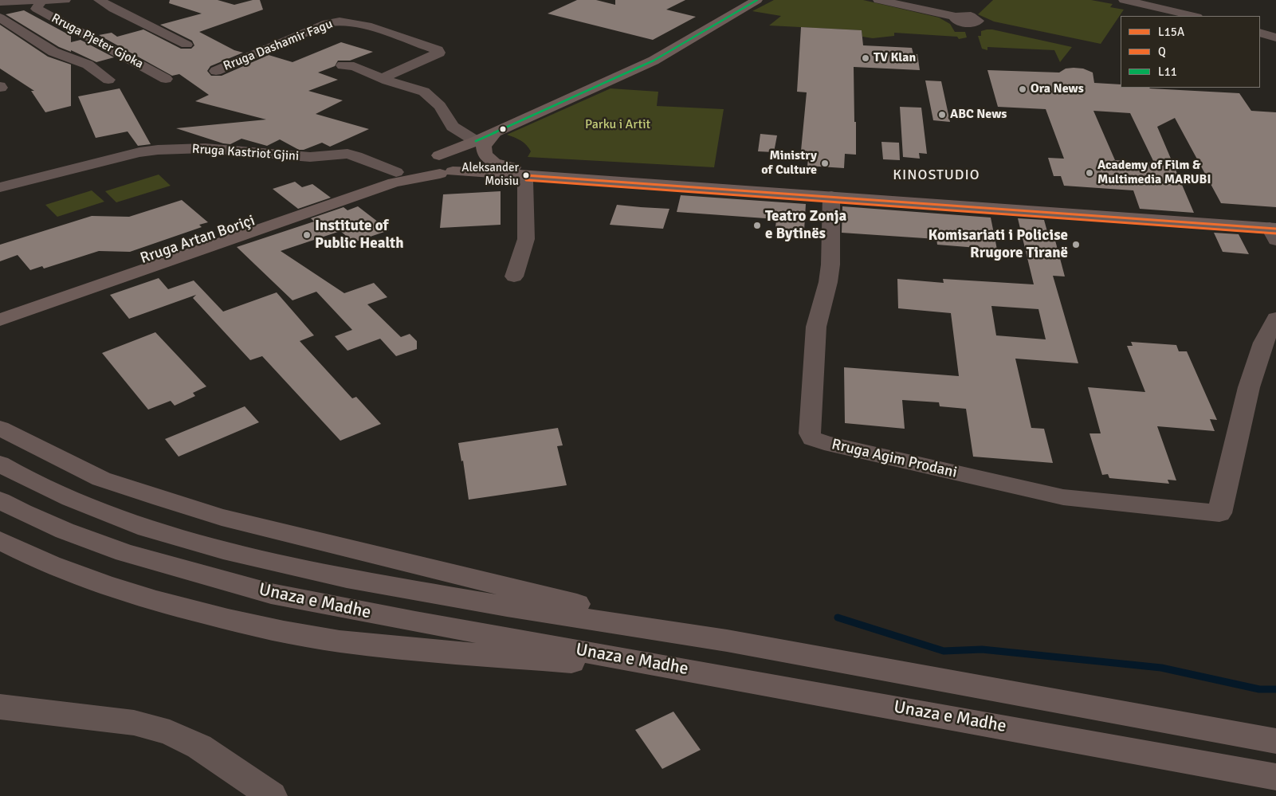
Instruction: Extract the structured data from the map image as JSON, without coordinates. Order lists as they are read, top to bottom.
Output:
{
  "streets": {
    "highway": ["Unaza e Madhe"],
    "main road": ["Rruga Artan Boriçi"],
    "street": [
      "Rruga Pjeter Gjoka",
      "Rruga Dashamir Fagu",
      "Rruga Kastriot Gjini",
      "Rruga Agim Prodani"
    ]
  },
  "crossings": [
    ["Rruga Kastriot Gjini", "Rruga Artan Boriçi"]
  ],
  "districts": ["KINOSTUDIO"],
  "parks": ["Parku i Artit"],
  "places": [
    "TV Klan",
    "Ora News",
    "ABC News",
    "Ministry of Culture",
    "Academy of Film & Multimedia MARUBI",
    "Aleksander Moisiu",
    "Teatro Zonja e Bytinës",
    "Institute of Public Health",
    "Komisariati i Policise Rrugore Tiranë"
  ],
  "lines": ["transit line L11", "transit line L15A", "transit line Q"],
  "legend": ["L15A", "Q", "L11"]
}
